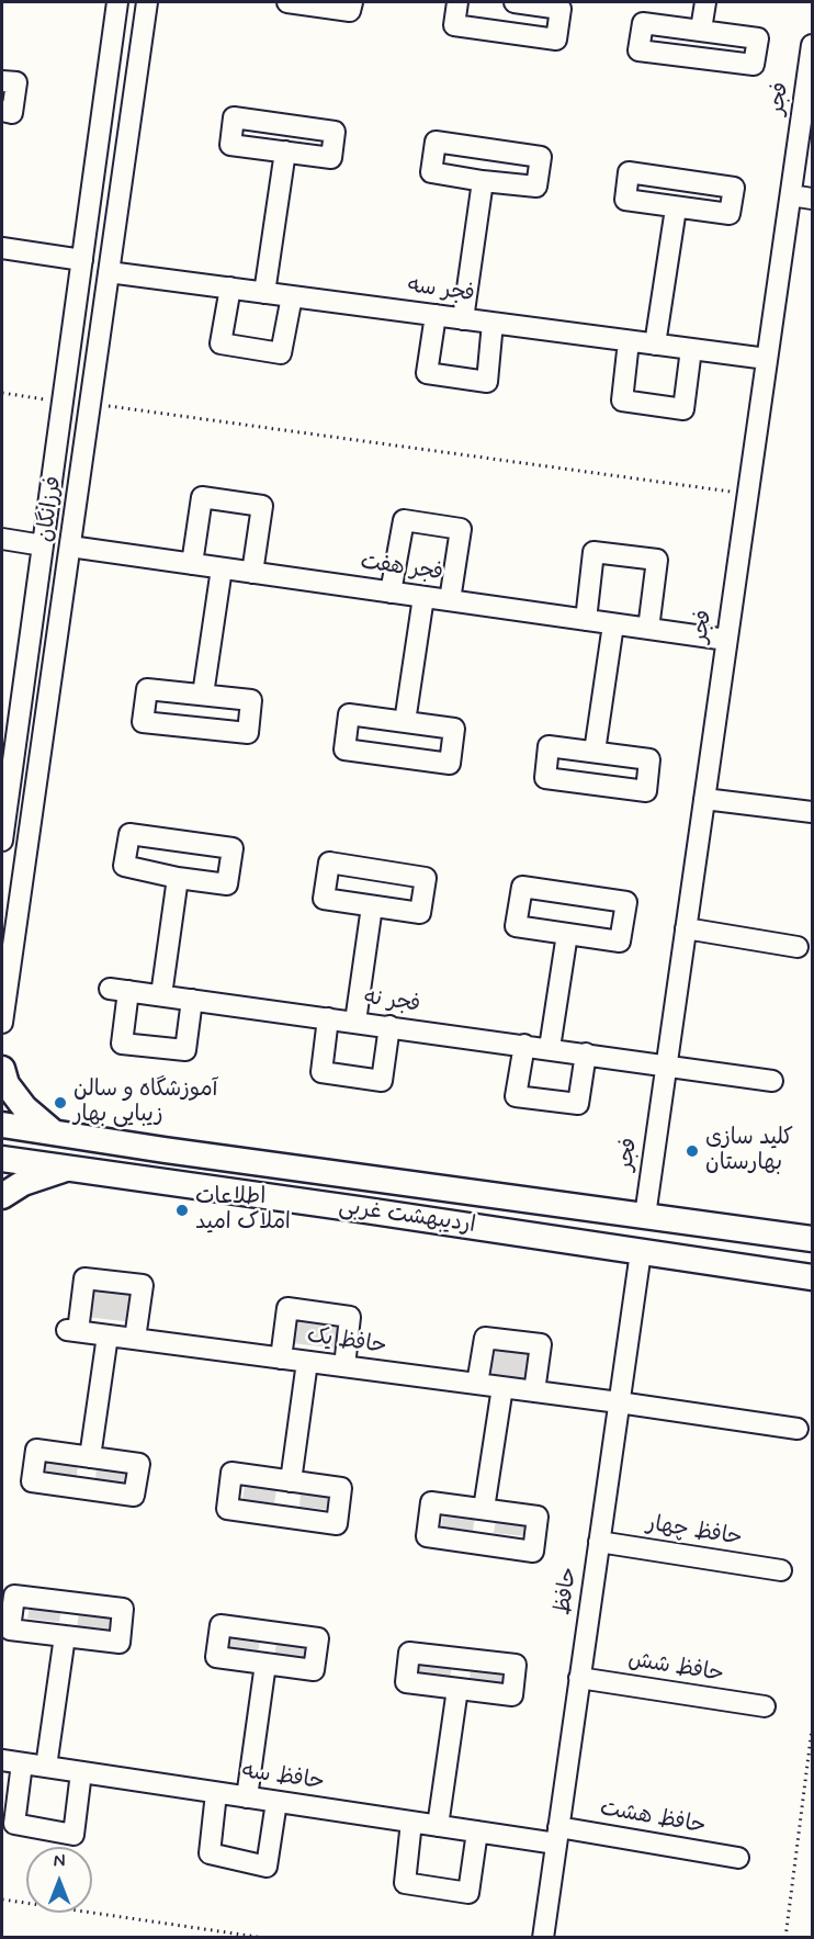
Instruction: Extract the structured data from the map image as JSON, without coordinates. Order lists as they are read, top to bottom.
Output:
{
  "streets": {
    "main road": ["اردیبهشت غربی"],
    "street": [
      "فجر",
      "فجر سه",
      "فرزانگان",
      "فجر هفت",
      "فجر نه",
      "حافظ یک",
      "حافظ چهار",
      "حافظ",
      "حافظ شش",
      "حافظ سه",
      "حافظ هشت"
    ]
  },
  "crossings": [
    ["فجر", "فجر سه"],
    ["فجر", "فجر هفت"],
    ["فجر", "فجر نه"],
    ["فجر", "اردیبهشت غربی"],
    ["فجر سه", "فرزانگان"],
    ["فرزانگان", "فجر هفت"],
    ["اردیبهشت غربی", "حافظ"],
    ["حافظ یک", "حافظ"],
    ["حافظ چهار", "حافظ"],
    ["حافظ", "حافظ شش"],
    ["حافظ", "حافظ سه"],
    ["حافظ", "حافظ هشت"],
    ["حافظ سه", "حافظ هشت"]
  ],
  "places": ["آموزشگاه و سالن زیبایی بهار", "کلید سازی بهارستان", "اطلاعات املاک امید"],
  "north": "top"
}
